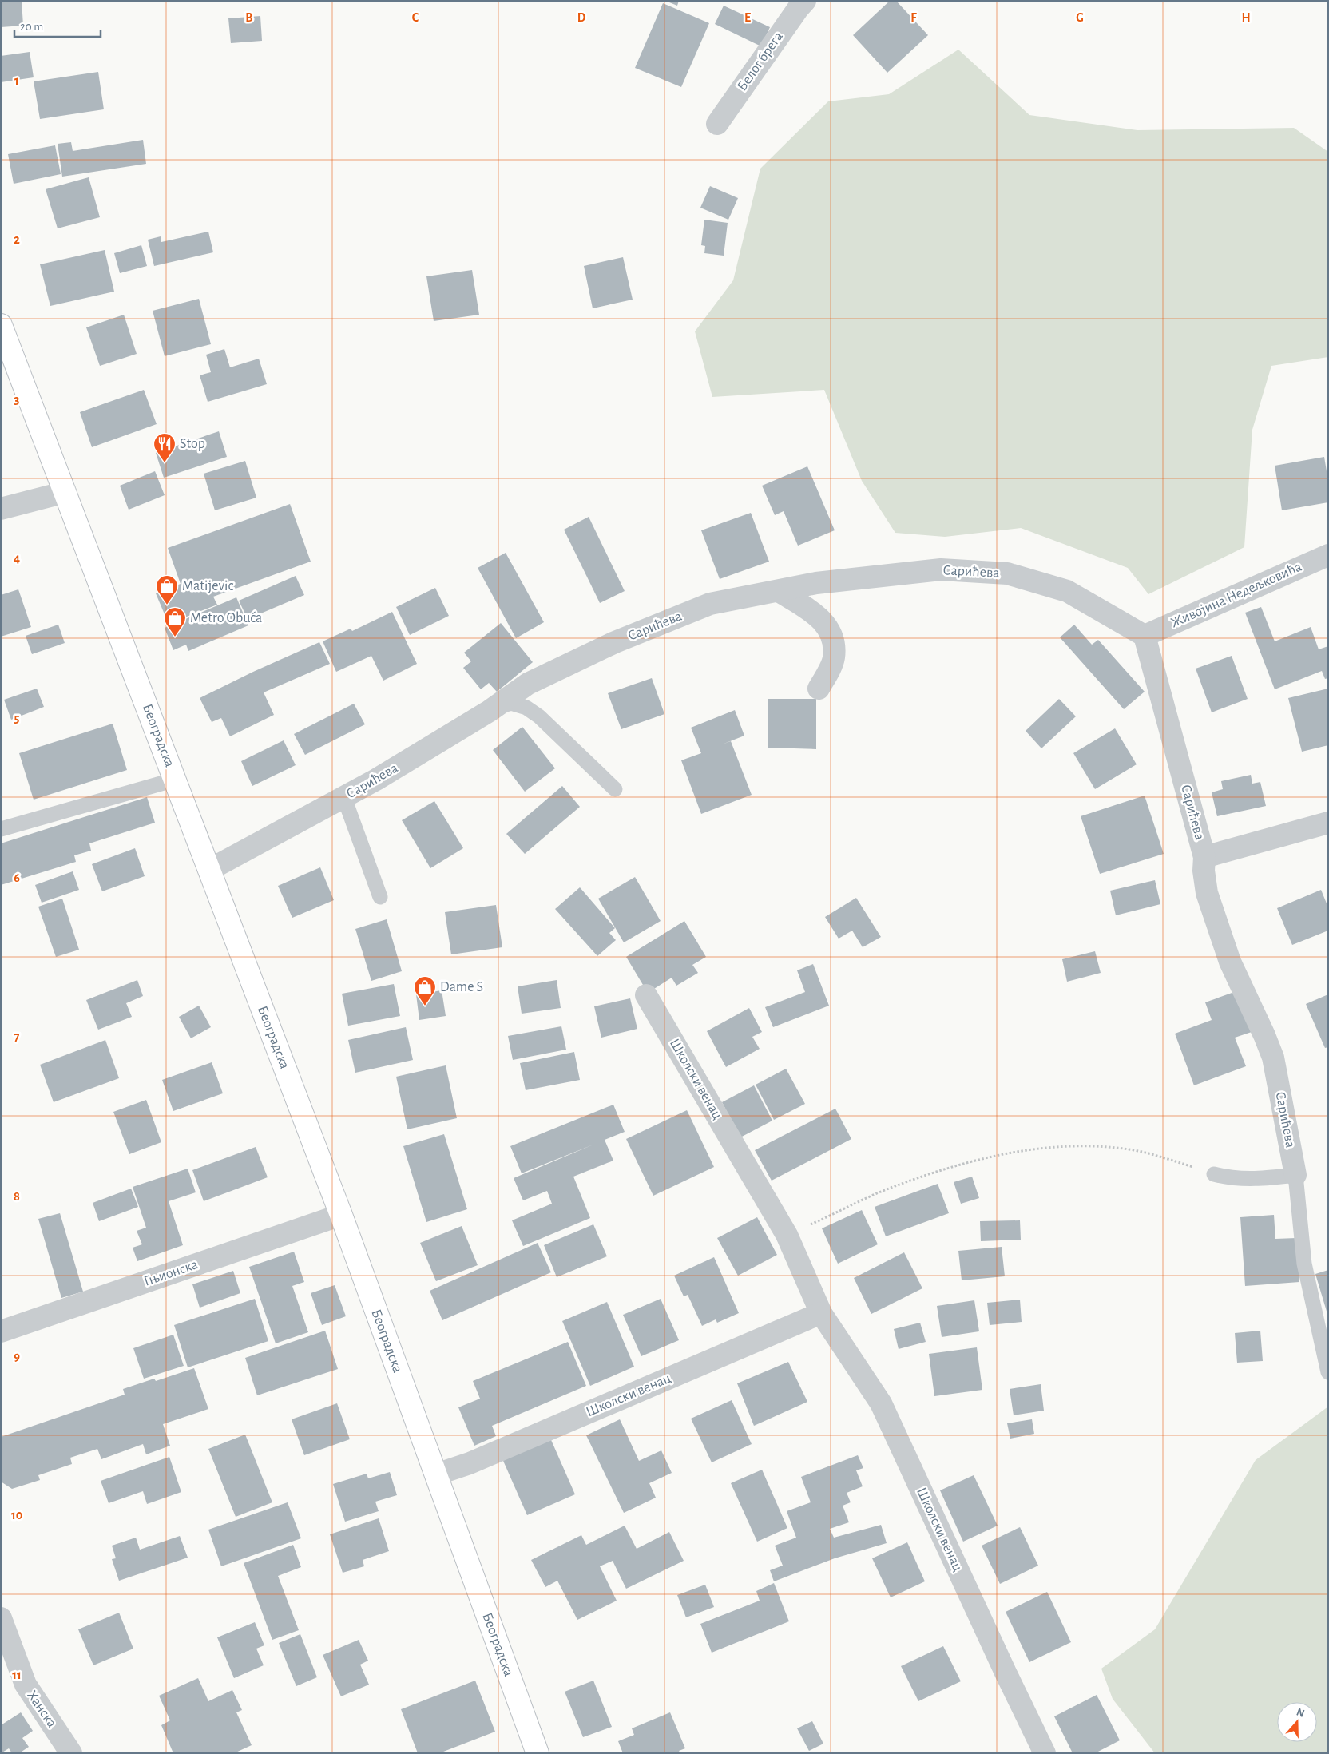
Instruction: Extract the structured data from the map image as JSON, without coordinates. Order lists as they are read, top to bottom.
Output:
{
  "streets": {
    "main road": ["Београдска"],
    "street": [
      "Белог брега",
      "Сарићева",
      "Живојина Недељковића",
      "Школски венац",
      "Гњионска",
      "Ханска"
    ]
  },
  "crossings": [
    ["Сарићева", "Живојина Недељковића"],
    ["Сарићева", "Београдска"],
    ["Београдска", "Школски венац"],
    ["Београдска", "Гњионска"]
  ],
  "places": {
    "restaurant": ["Stop"],
    "shop": ["Matijevic", "Metro Obuća", "Dame S"]
  },
  "scale_bar": "20 m",
  "north": "top",
  "grid": {
    "columns": [
      "B",
      "C",
      "D",
      "E",
      "F",
      "G",
      "H"
    ],
    "rows": [
      "1",
      "2",
      "3",
      "4",
      "5",
      "6",
      "7",
      "8",
      "9",
      "10",
      "11"
    ]
  }
}
